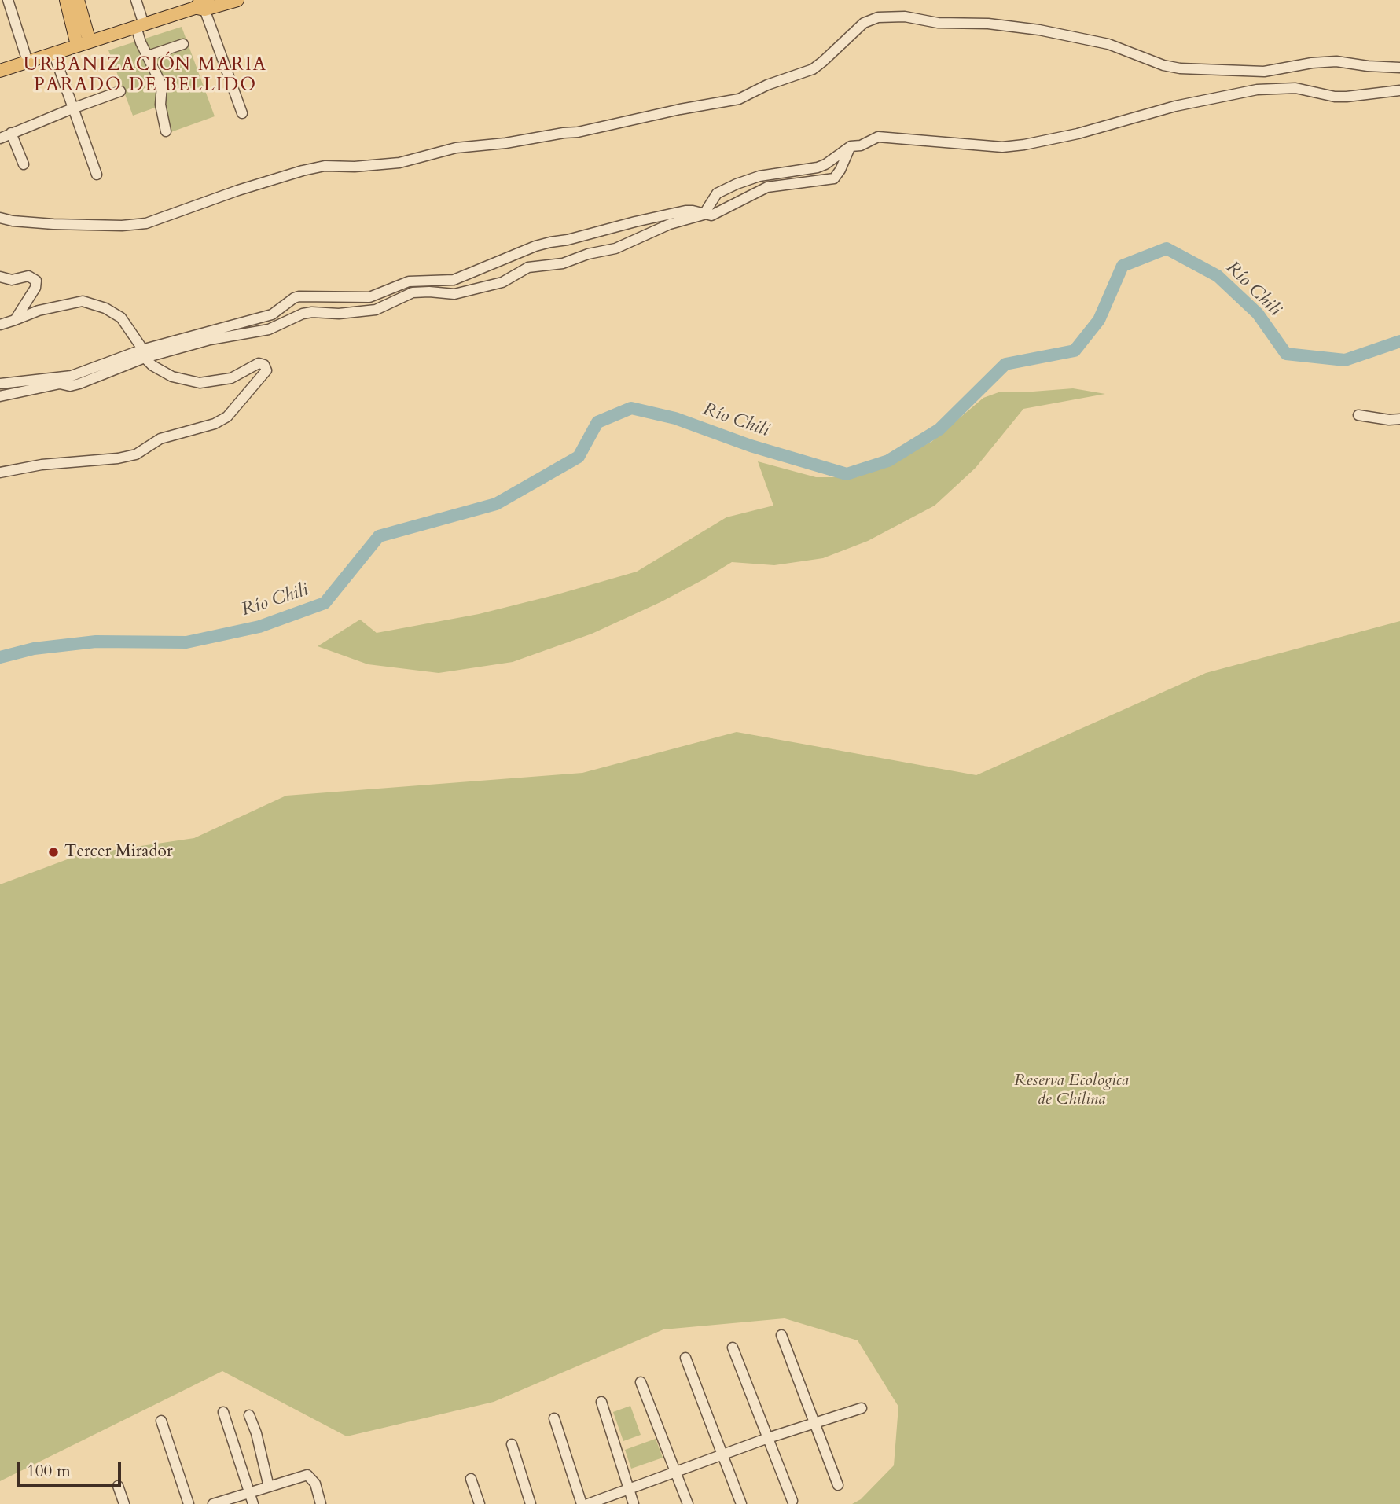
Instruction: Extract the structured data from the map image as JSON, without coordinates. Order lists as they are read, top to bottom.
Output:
{
  "districts": ["URBANIZACIÓN MARIA PARADO DE BELLIDO"],
  "water": ["Río Chili"],
  "parks": ["Reserva Ecologica de Chilina"],
  "places": ["Tercer Mirador"],
  "scale_bar": "100 m"
}
